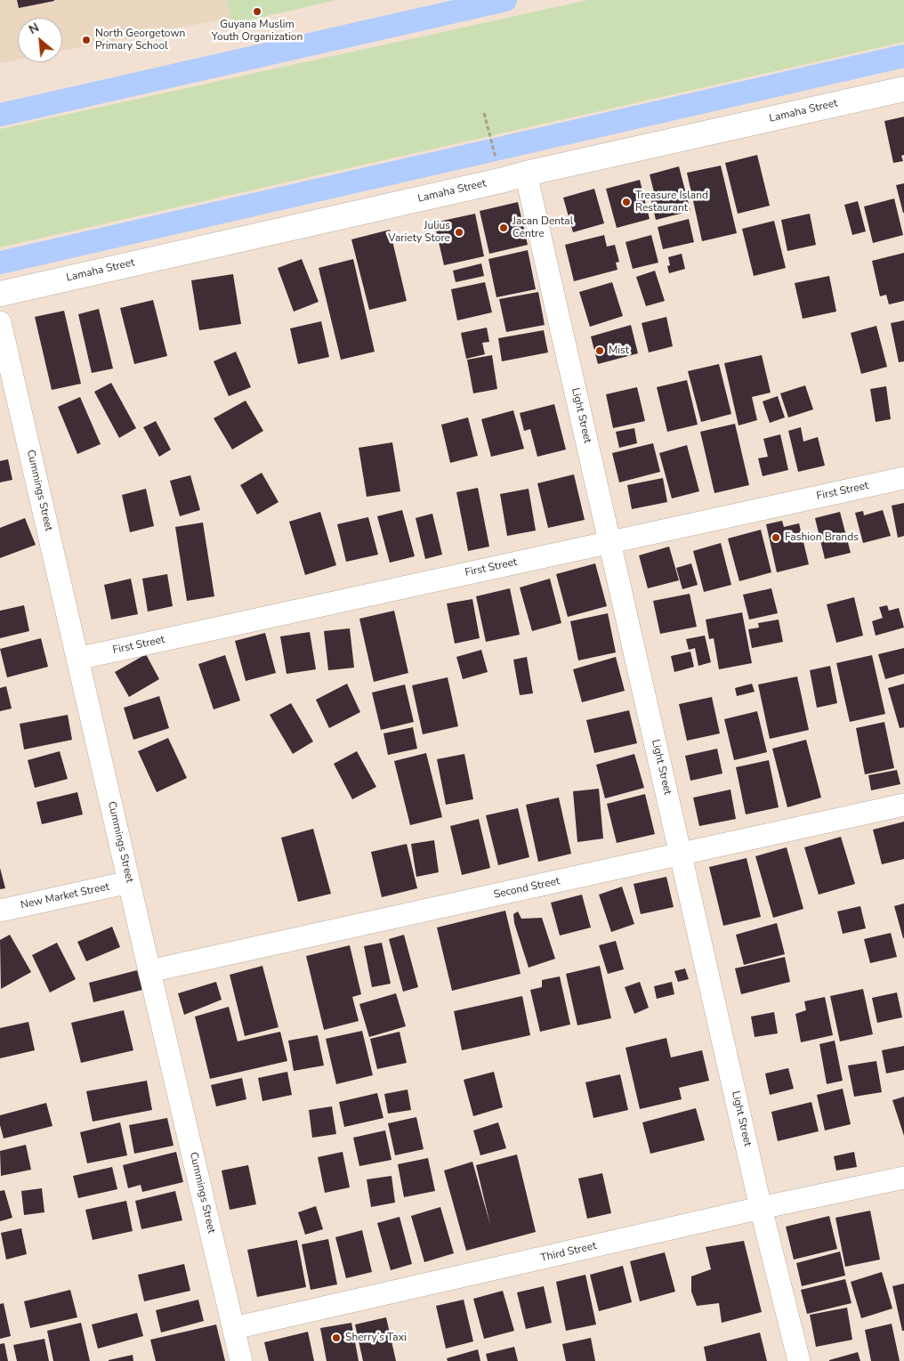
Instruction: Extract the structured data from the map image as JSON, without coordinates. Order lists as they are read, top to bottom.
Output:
{
  "streets": {
    "street": [
      "Lamaha Street",
      "Light Street",
      "Cummings Street",
      "First Street",
      "Second Street",
      "New Market Street",
      "Third Street"
    ]
  },
  "crossings": [
    ["Lamaha Street", "Light Street"],
    ["Light Street", "First Street"],
    ["Light Street", "Second Street"],
    ["Light Street", "Third Street"],
    ["Cummings Street", "First Street"],
    ["Cummings Street", "Second Street"],
    ["Cummings Street", "New Market Street"],
    ["Cummings Street", "Third Street"]
  ],
  "places": [
    "Guyana Muslim Youth Organization",
    "North Georgetown Primary School",
    "Treasure Island Restaurant",
    "Jacan Dental Centre",
    "Julius Variety Store",
    "Mist",
    "Fashion Brands",
    "Sherry’s Taxi"
  ],
  "north": "top left"
}
